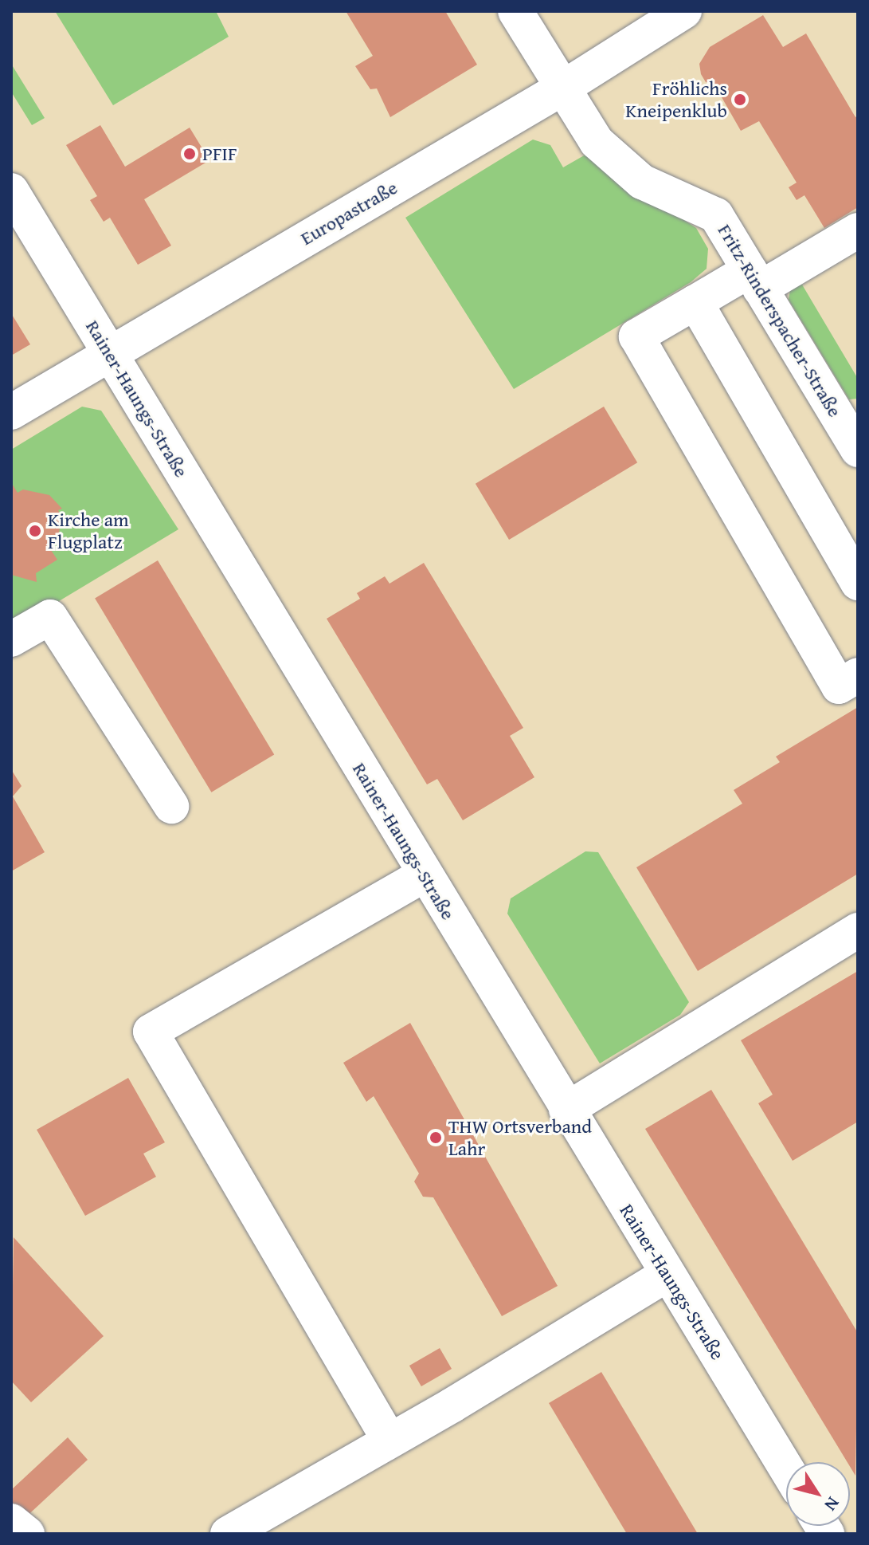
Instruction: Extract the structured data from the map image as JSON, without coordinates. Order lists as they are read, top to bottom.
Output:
{
  "streets": {
    "street": ["Europastraße", "Fritz-Rinderspacher-Straße", "Rainer-Haungs-Straße"]
  },
  "crossings": [
    ["Europastraße", "Fritz-Rinderspacher-Straße"],
    ["Europastraße", "Rainer-Haungs-Straße"]
  ],
  "places": [
    "Fröhlichs Kneipenklub",
    "PFIF",
    "Kirche am Flugplatz",
    "THW Ortsverband Lahr"
  ],
  "north": "bottom right"
}
